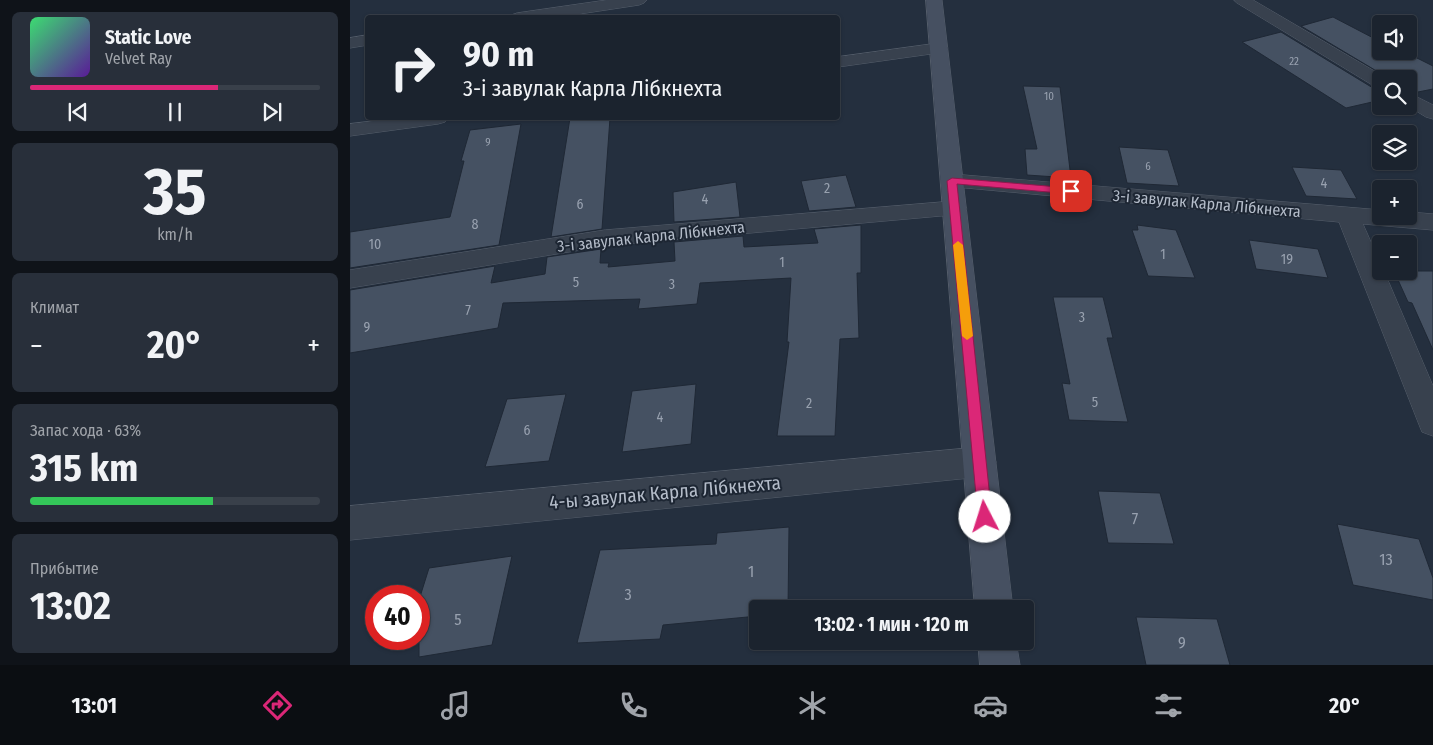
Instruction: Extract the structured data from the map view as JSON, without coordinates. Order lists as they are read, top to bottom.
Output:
{
  "streets": {
    "street": ["3-і завулак Карла Лібкнехта", "4-ы завулак Карла Лібкнехта"]
  },
  "house_numbers": [
    "22",
    "10",
    "9",
    "6",
    "4",
    "2",
    "4",
    "6",
    "8",
    "10",
    "1",
    "19",
    "1",
    "5",
    "3",
    "7",
    "3",
    "9",
    "5",
    "2",
    "4",
    "6",
    "7",
    "13",
    "1",
    "3",
    "5",
    "9"
  ],
  "page": {
    "map_buttons": ["+", "−"],
    "turn": ["90 m", "3-і завулак Карла Лібкнехта"],
    "song": ["Static Love", "Velvet Ray"],
    "tile": [
      ["35", "km/h"],
      "Климат",
      ["Запас хода · 63%", "315 km"],
      ["Прибытие", "13:02"]
    ],
    "heat": ["−", "20°", "+"],
    "limit": "40",
    "trip": "13:02 · 1 мин · 120 m",
    "tabs": ["13:01", "20°"]
  }
}
